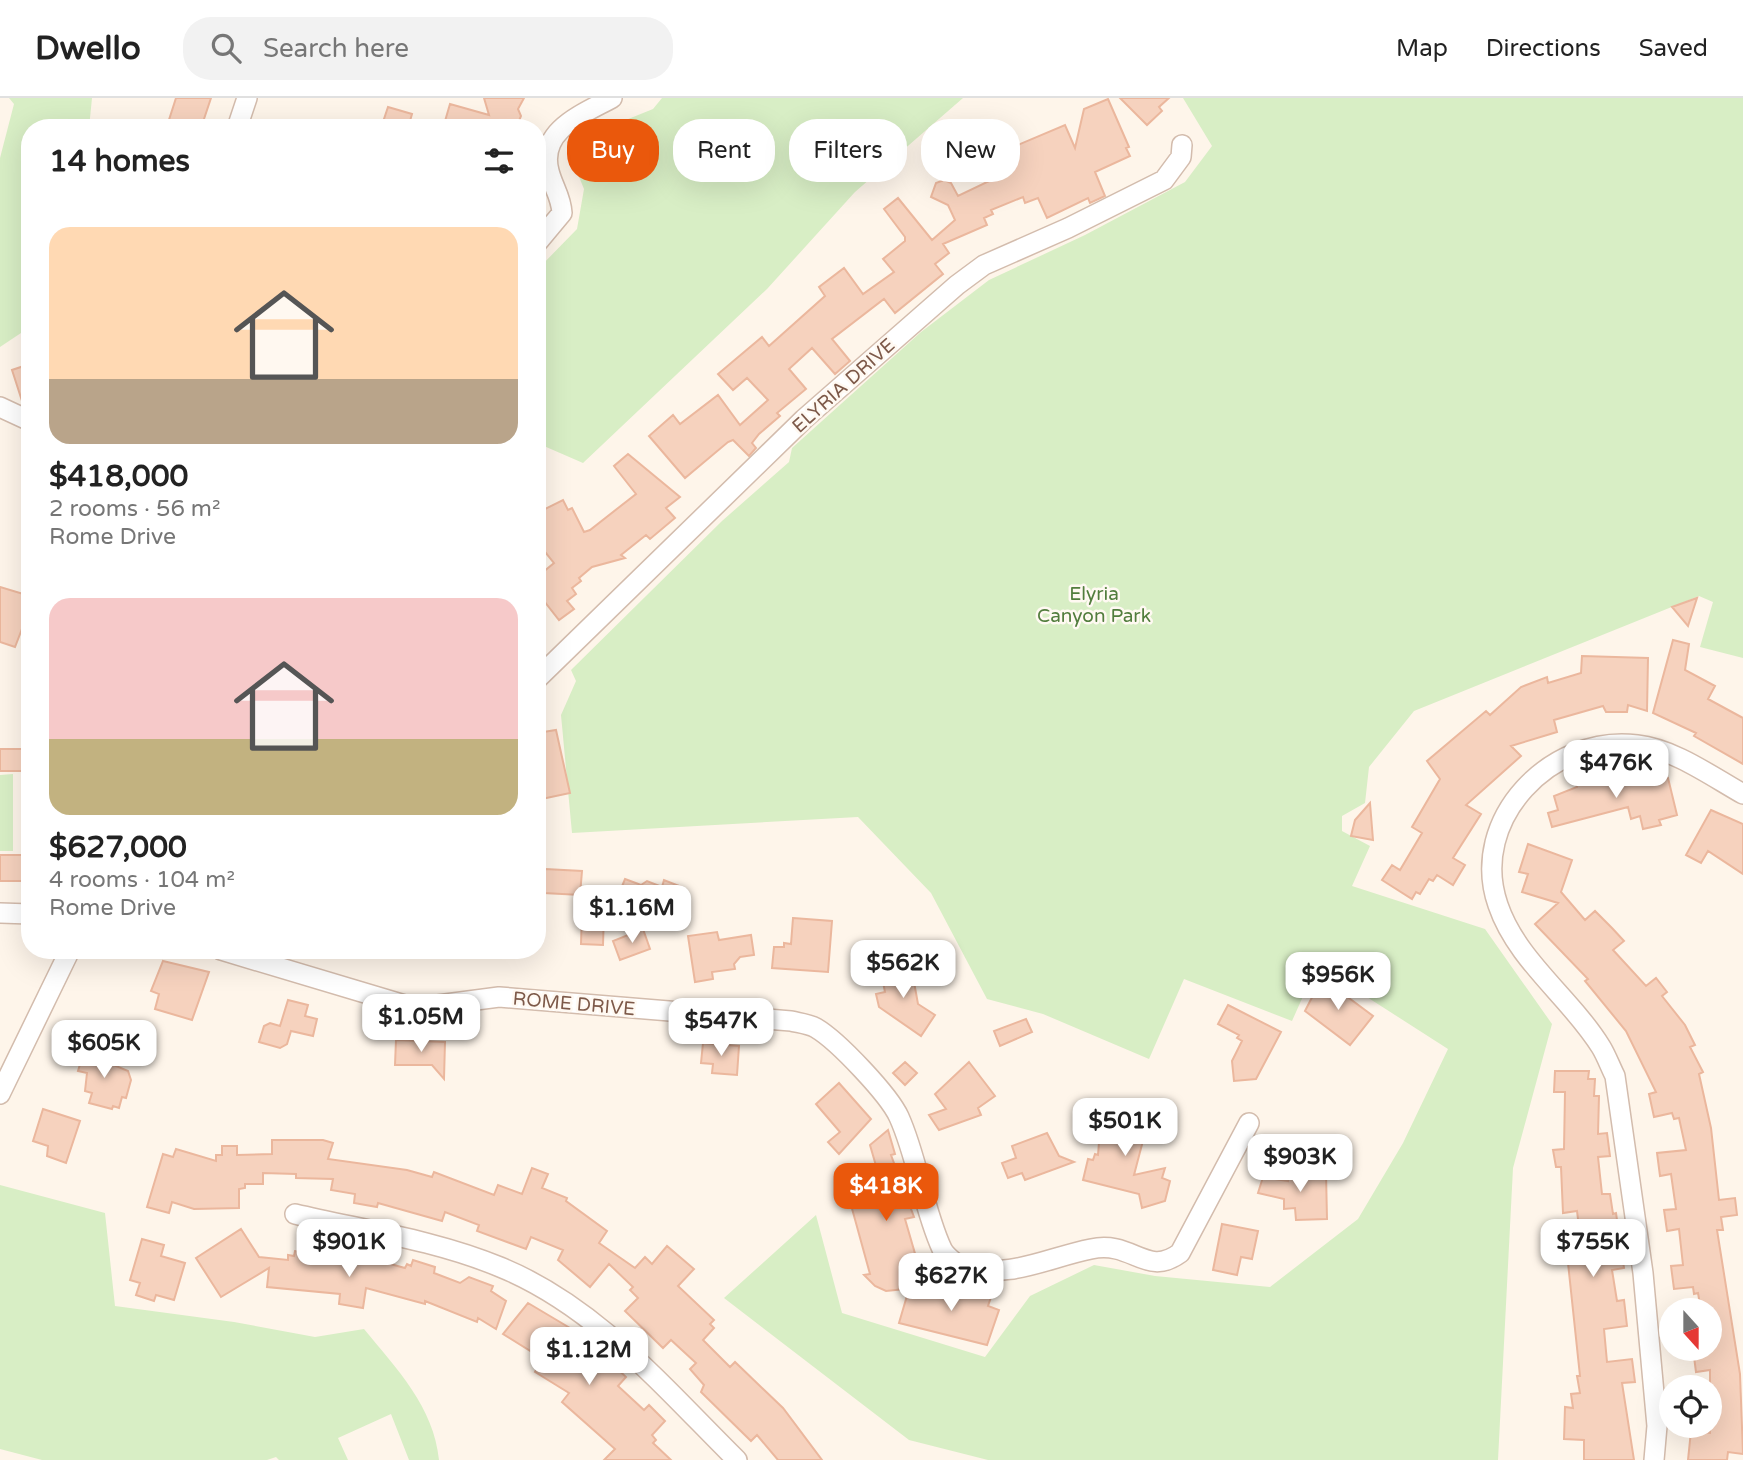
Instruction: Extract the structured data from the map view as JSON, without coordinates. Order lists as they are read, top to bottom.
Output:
{
  "streets": {
    "street": ["ELYRIA DRIVE", "ROME DRIVE"]
  },
  "parks": ["Elyria Canyon Park"],
  "north": "bottom",
  "page": {
    "header": "Dwello",
    "search": "Search here",
    "nav": ["Map", "Directions", "Saved"],
    "chip": [
      "Buy",
      "Rent",
      "Filters",
      "New"
    ],
    "heading": "14 homes",
    "list": [
      {
        "name": "$418,000",
        "note": "2 rooms · 56 m² · Rome Drive"
      },
      {
        "name": "$627,000",
        "note": "4 rooms · 104 m² · Rome Drive"
      }
    ],
    "price": [
      "$476K",
      "$1.16M",
      "$562K",
      "$956K",
      "$1.05M",
      "$547K",
      "$605K",
      "$501K",
      "$903K",
      "$418K",
      "$901K",
      "$755K",
      "$627K",
      "$1.12M"
    ]
  }
}
